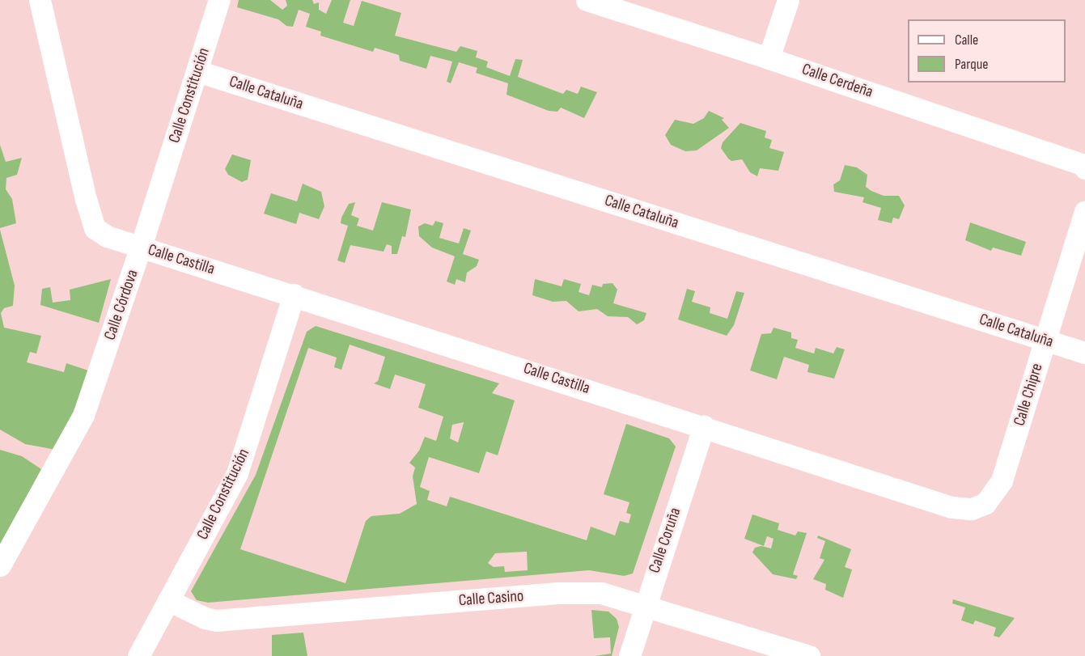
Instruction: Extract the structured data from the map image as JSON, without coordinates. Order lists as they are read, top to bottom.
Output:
{
  "streets": {
    "street": [
      "Calle Cerdeña",
      "Calle Cataluña",
      "Calle Constitución",
      "Calle Castilla",
      "Calle Córdova",
      "Calle Chipre",
      "Calle Coruña",
      "Calle Casino"
    ]
  },
  "crossings": [
    ["Calle Cataluña", "Calle Constitución"],
    ["Calle Cataluña", "Calle Chipre"],
    ["Calle Constitución", "Calle Castilla"],
    ["Calle Constitución", "Calle Córdova"],
    ["Calle Constitución", "Calle Casino"],
    ["Calle Castilla", "Calle Córdova"],
    ["Calle Castilla", "Calle Chipre"],
    ["Calle Castilla", "Calle Coruña"],
    ["Calle Coruña", "Calle Casino"]
  ],
  "legend": ["Calle", "Parque"]
}
